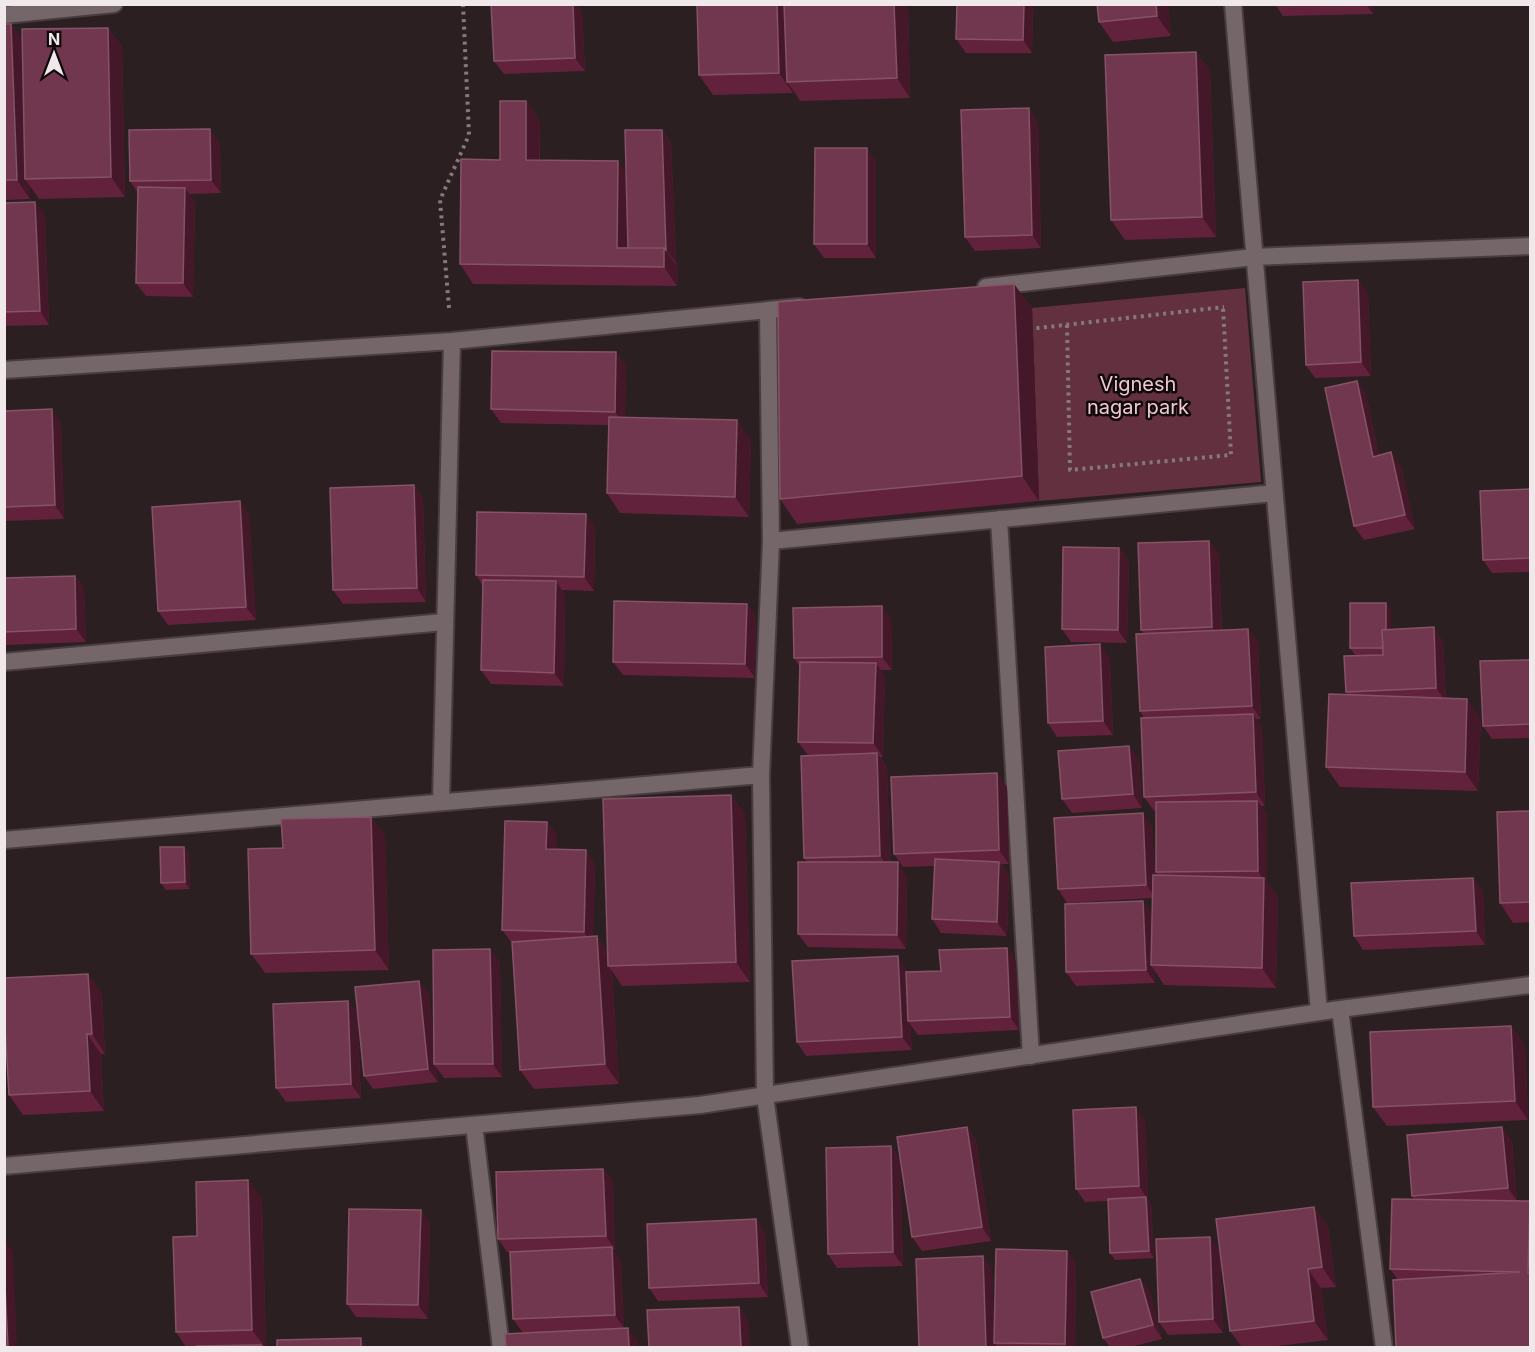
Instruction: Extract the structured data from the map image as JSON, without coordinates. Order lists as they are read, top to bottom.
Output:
{
  "parks": ["Vignesh nagar park"],
  "north": "top"
}
